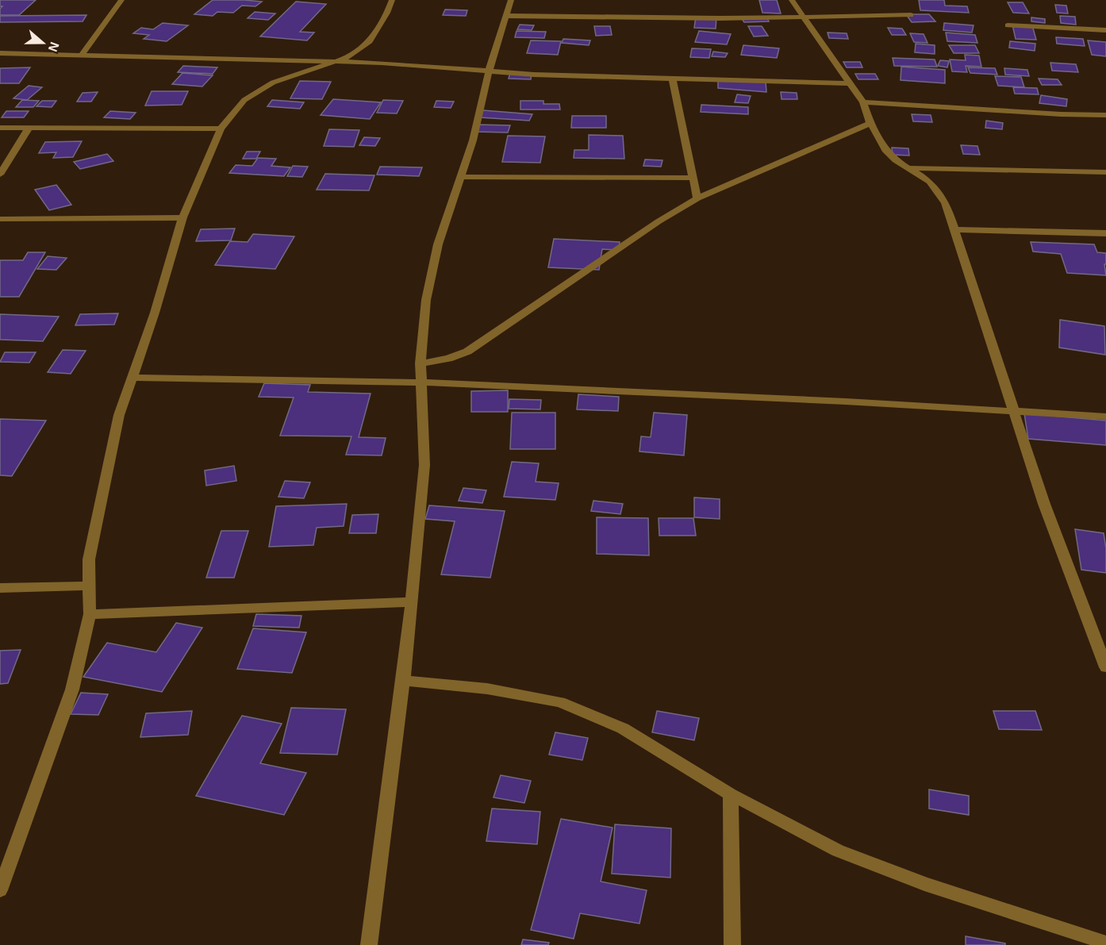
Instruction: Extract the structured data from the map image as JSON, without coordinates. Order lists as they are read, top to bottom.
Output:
{
  "north": "right"
}
